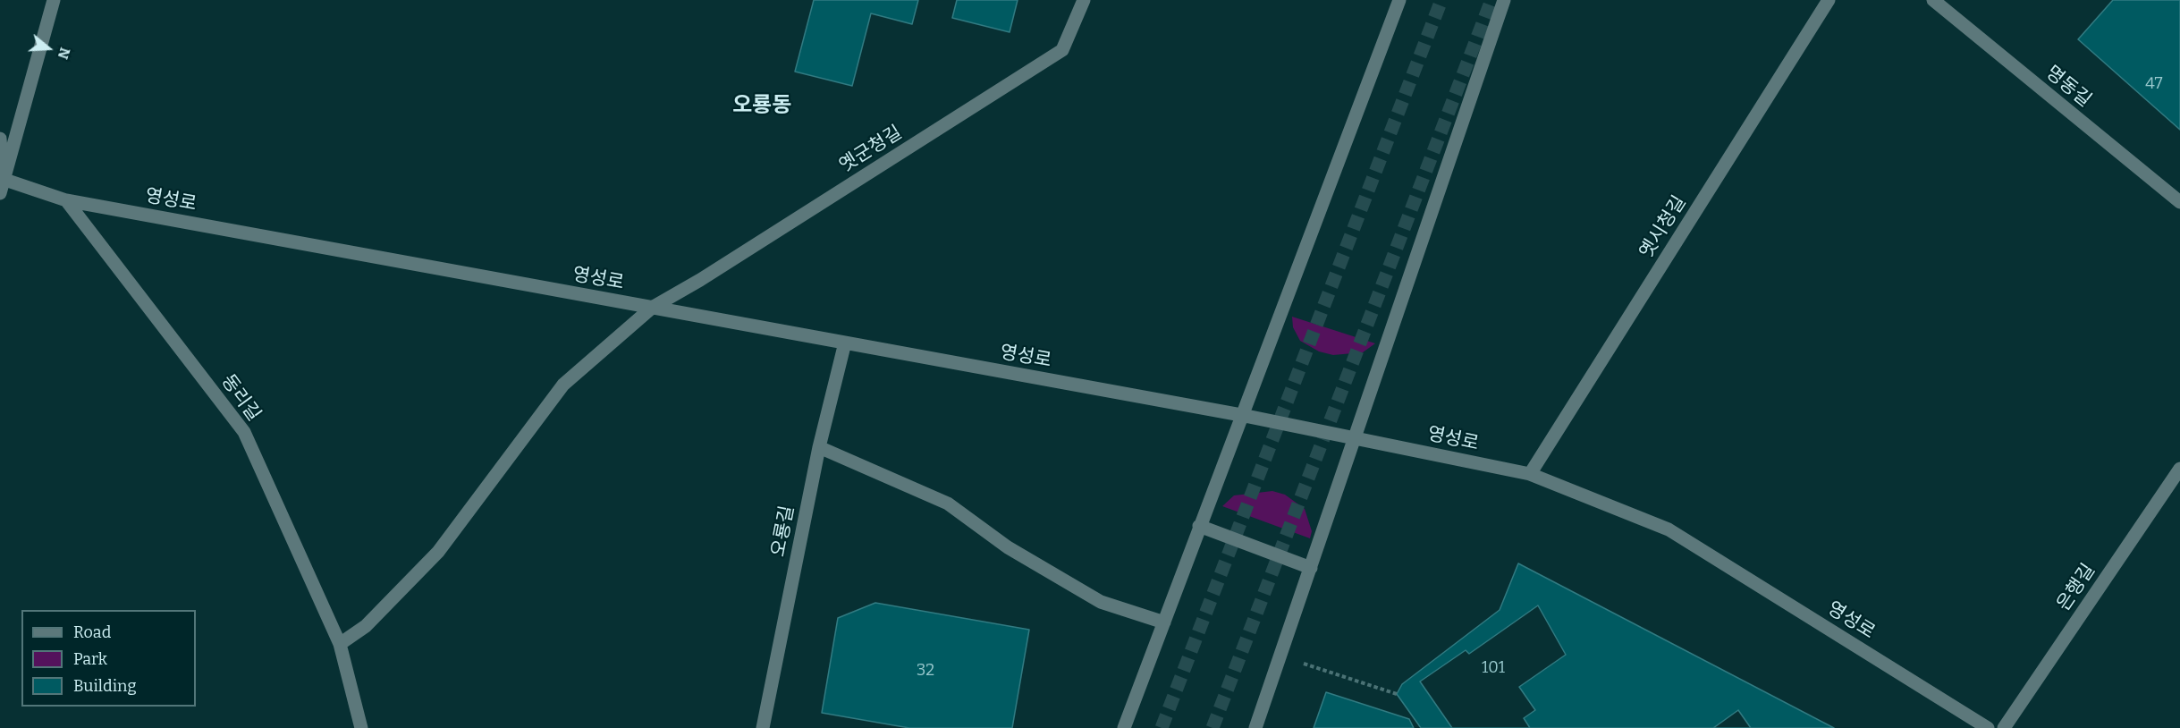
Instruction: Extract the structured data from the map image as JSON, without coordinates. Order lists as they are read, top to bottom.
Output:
{
  "streets": {
    "street": [
      "명동길",
      "옛군청길",
      "영성로",
      "옛시청길",
      "동리길",
      "오룡길",
      "은행길"
    ]
  },
  "crossings": [
    ["옛군청길", "영성로"],
    ["영성로", "옛시청길"],
    ["영성로", "동리길"],
    ["영성로", "오룡길"]
  ],
  "districts": ["오룡동"],
  "house_numbers": ["47", "101", "32"],
  "legend": ["Road", "Park", "Building"],
  "north": "right"
}
